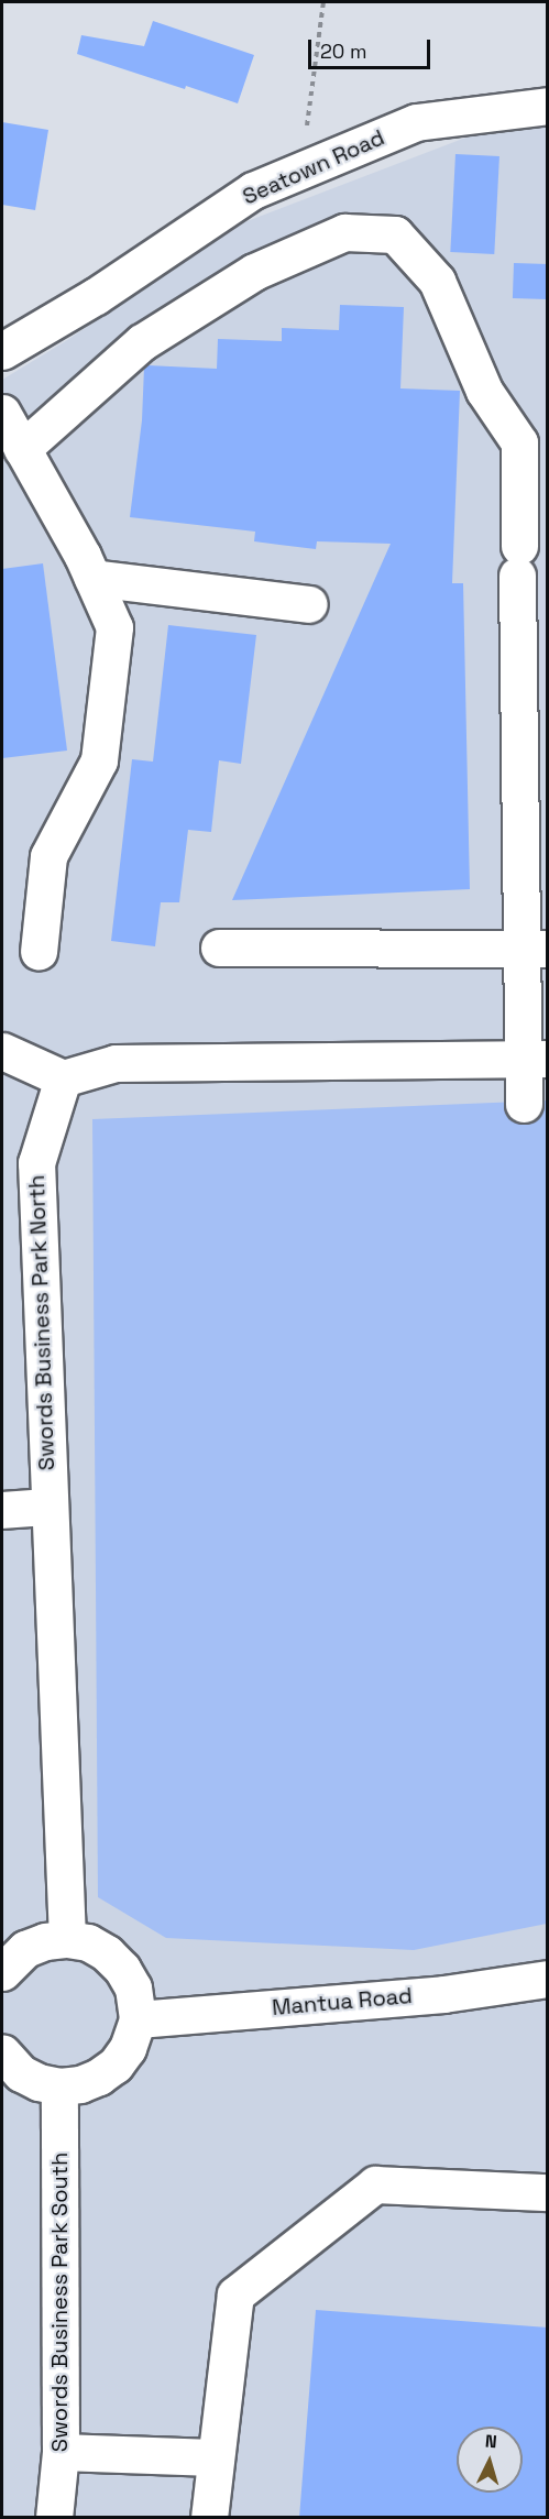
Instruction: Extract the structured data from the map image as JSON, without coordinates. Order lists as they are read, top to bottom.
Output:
{
  "streets": {
    "street": [
      "Seatown Road",
      "Swords Business Park North",
      "Mantua Road",
      "Swords Business Park South"
    ]
  },
  "scale_bar": "20 m",
  "north": "top"
}
